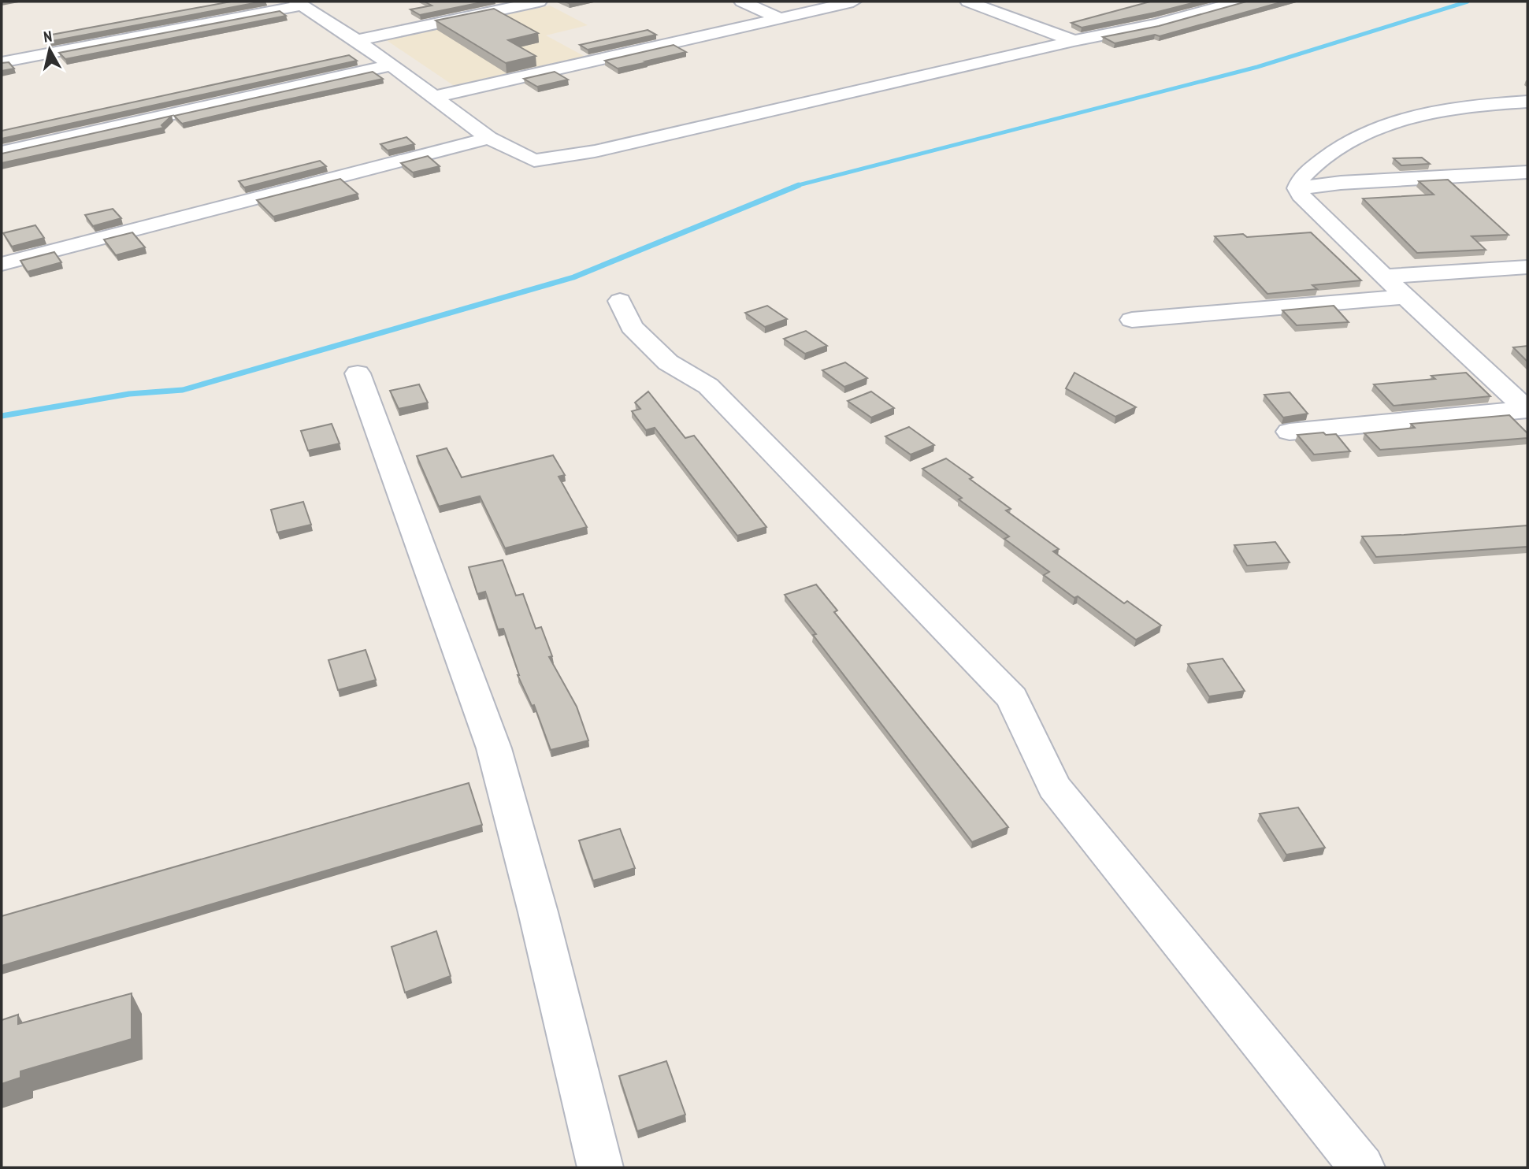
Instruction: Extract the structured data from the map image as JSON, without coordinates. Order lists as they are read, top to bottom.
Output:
{
  "north": "top"
}
